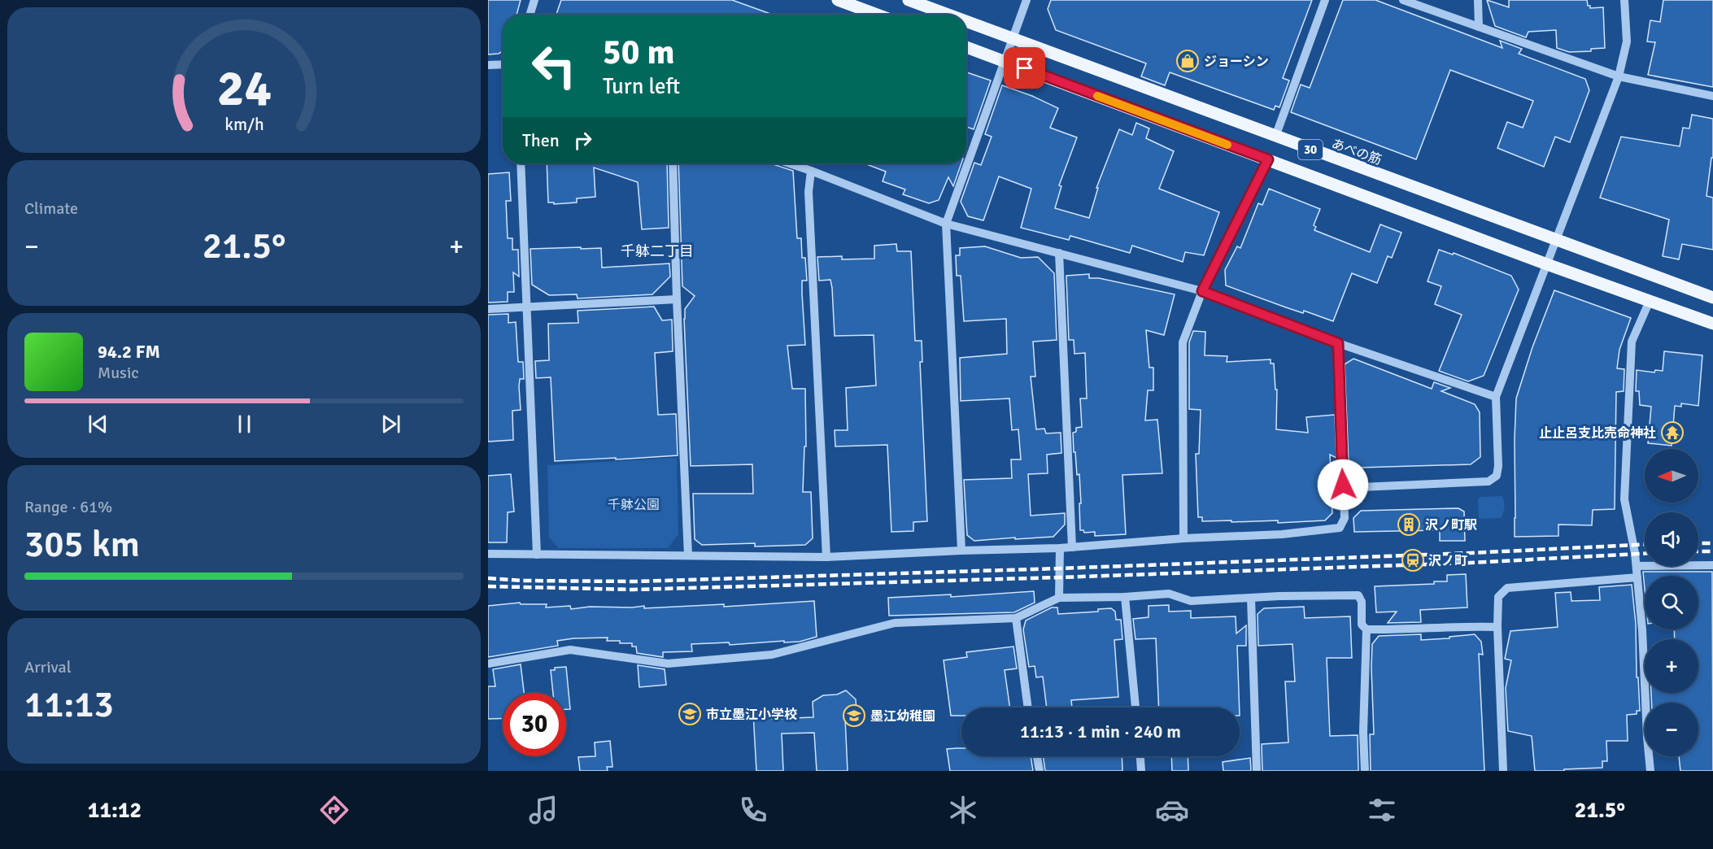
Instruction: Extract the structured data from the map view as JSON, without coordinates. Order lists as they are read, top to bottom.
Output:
{
  "streets": {
    "main road": ["30", "あべの筋"]
  },
  "districts": ["千躰二丁目"],
  "parks": ["千躰公園"],
  "places": {
    "shop": ["ジョーシン"],
    "temple": ["止止呂支比売命神社"],
    "building": ["沢ノ町駅"],
    "station": ["沢ノ町"],
    "school or university": ["市立墨江小学校", "墨江幼稚園"]
  },
  "north": "left",
  "page": {
    "turn": ["50 m", "Turn left"],
    "then": "Then",
    "tile": [
      "Climate",
      ["Range · 61%", "305 km"],
      ["Arrival", "11:13"]
    ],
    "heat": ["−", "21.5°", "+"],
    "song": ["94.2 FM", "Music"],
    "map_buttons": ["+", "−"],
    "limit": "30",
    "trip": "11:13 · 1 min · 240 m",
    "tabs": ["11:12", "21.5°"],
    "gauge": ["24", "km/h"]
  }
}
